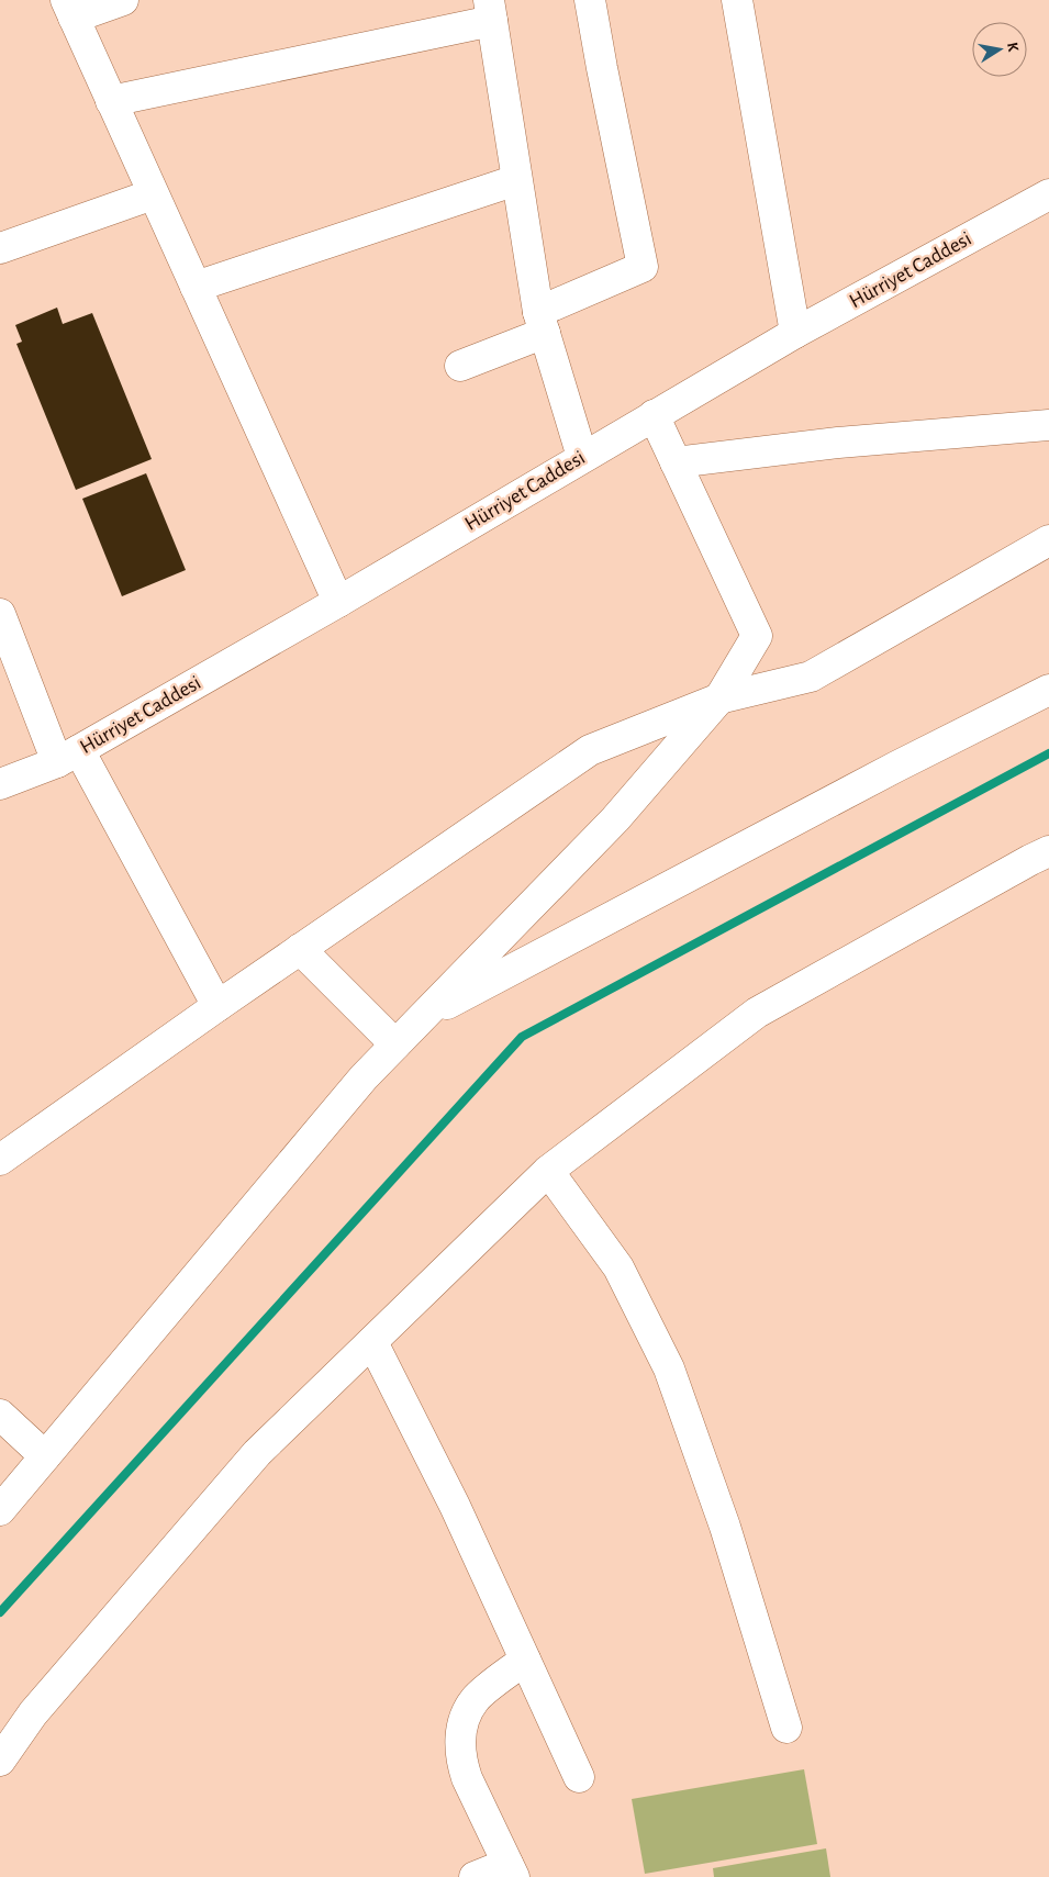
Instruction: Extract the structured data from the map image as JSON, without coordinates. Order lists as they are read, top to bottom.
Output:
{
  "streets": {
    "street": ["Hürriyet Caddesi"]
  },
  "north": "right"
}
